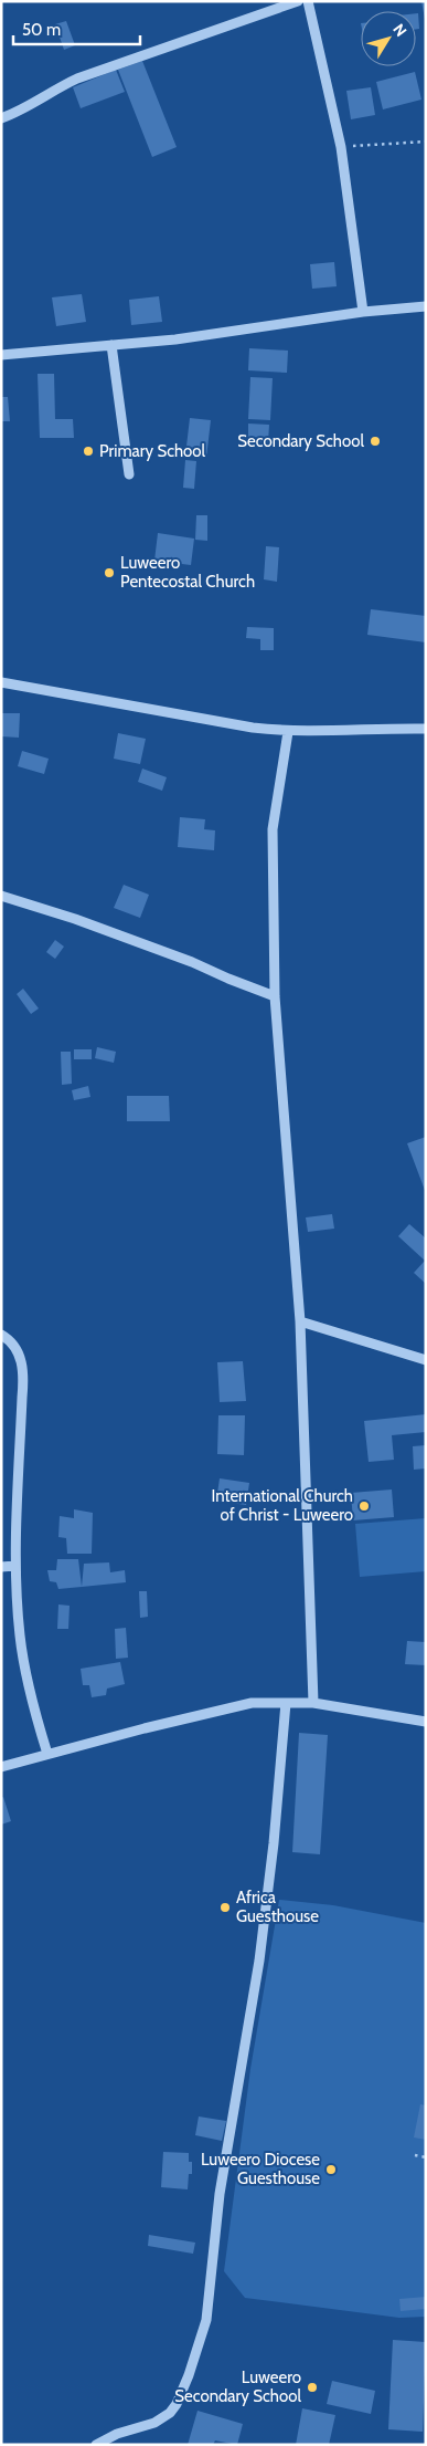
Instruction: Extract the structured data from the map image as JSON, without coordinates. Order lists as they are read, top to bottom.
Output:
{
  "places": [
    "Secondary School",
    "Primary School",
    "Luweero Pentecostal Church",
    "International Church of Christ - Luweero",
    "Africa Guesthouse",
    "Luweero Diocese Guesthouse",
    "Luweero Secondary School"
  ],
  "scale_bar": "50 m",
  "north": "top right"
}
